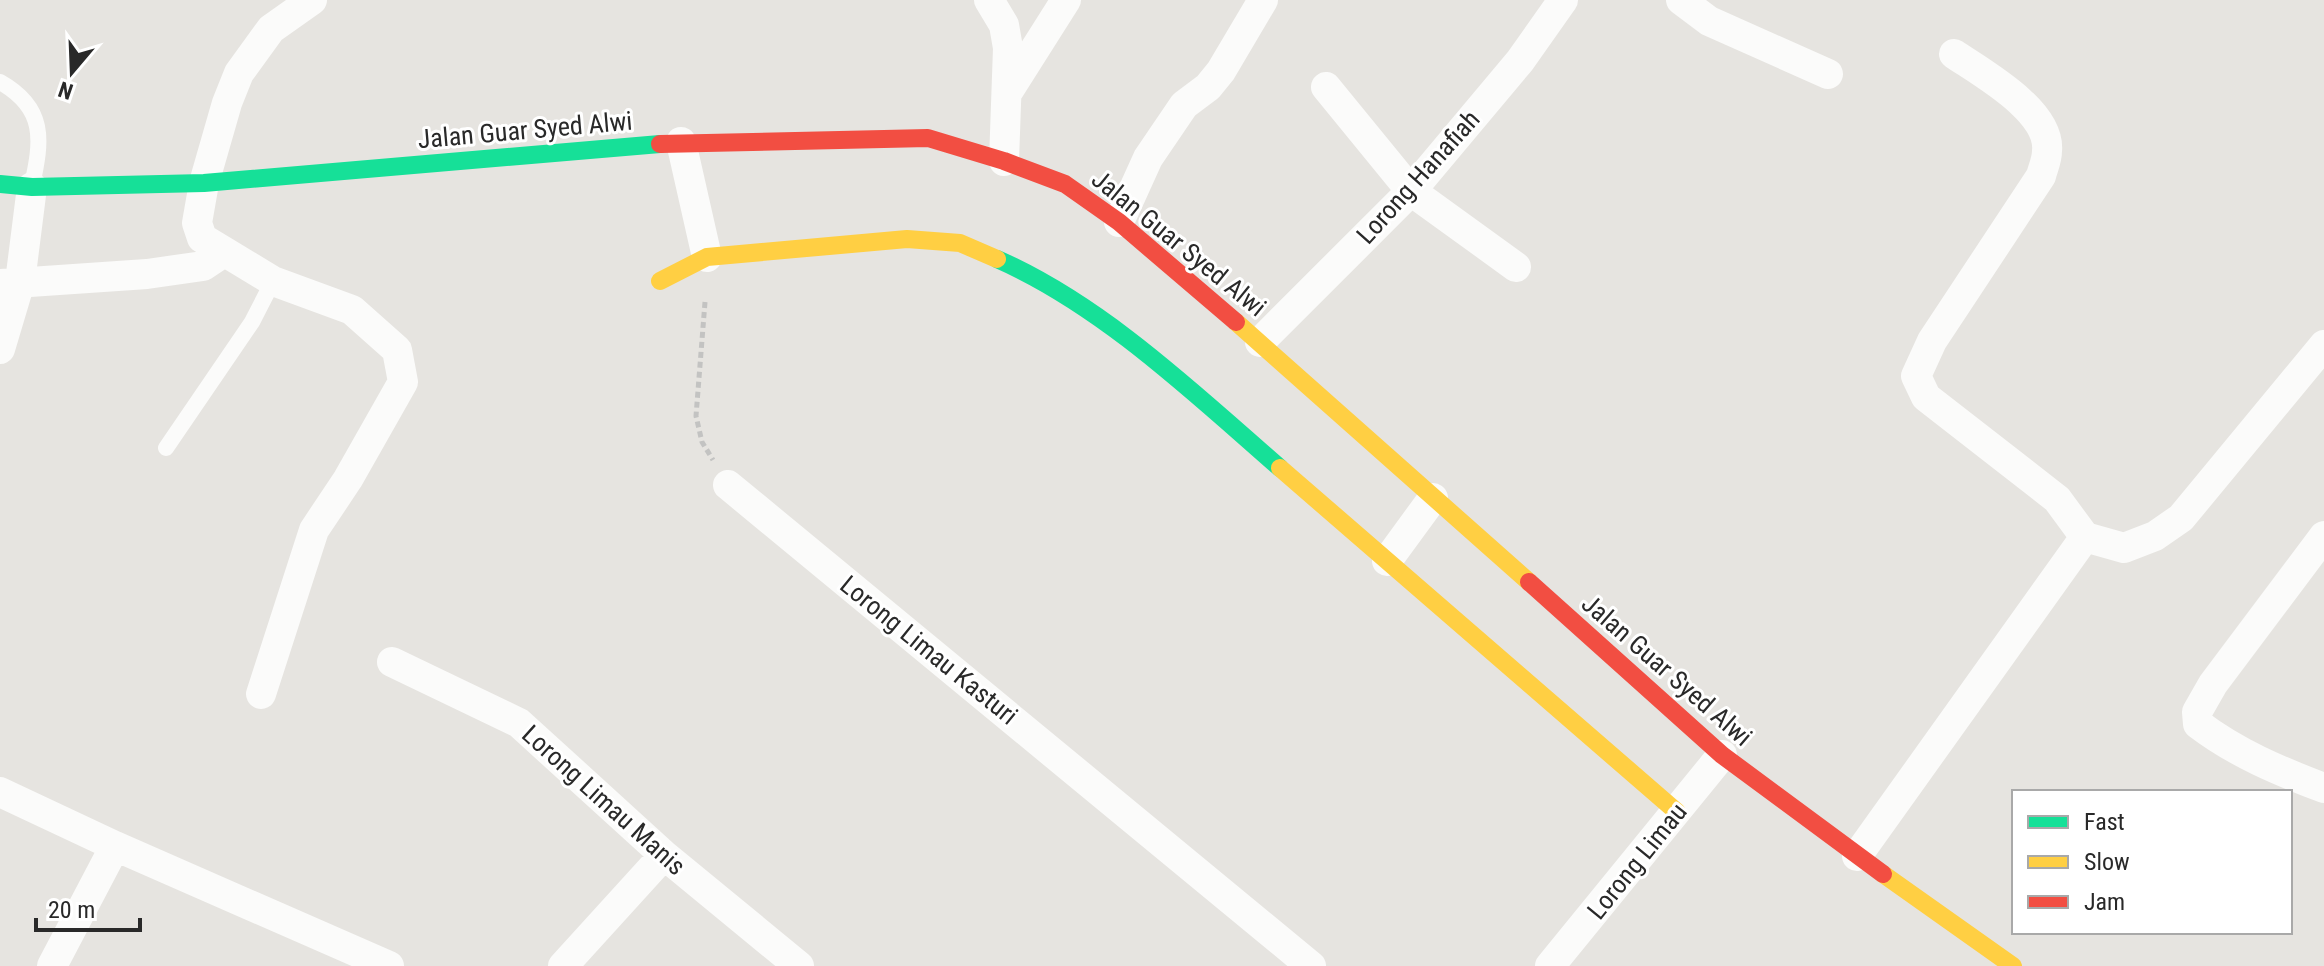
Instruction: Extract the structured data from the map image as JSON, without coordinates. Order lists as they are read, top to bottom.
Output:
{
  "streets": {
    "street": [
      "Jalan Guar Syed Alwi",
      "Lorong Hanafiah",
      "Lorong Limau Kasturi",
      "Lorong Limau Manis",
      "Lorong Limau"
    ]
  },
  "crossings": [
    ["Jalan Guar Syed Alwi", "Lorong Hanafiah"],
    ["Jalan Guar Syed Alwi", "Lorong Limau"]
  ],
  "legend": ["Fast", "Slow", "Jam"],
  "scale_bar": "20 m",
  "north": "bottom"
}
